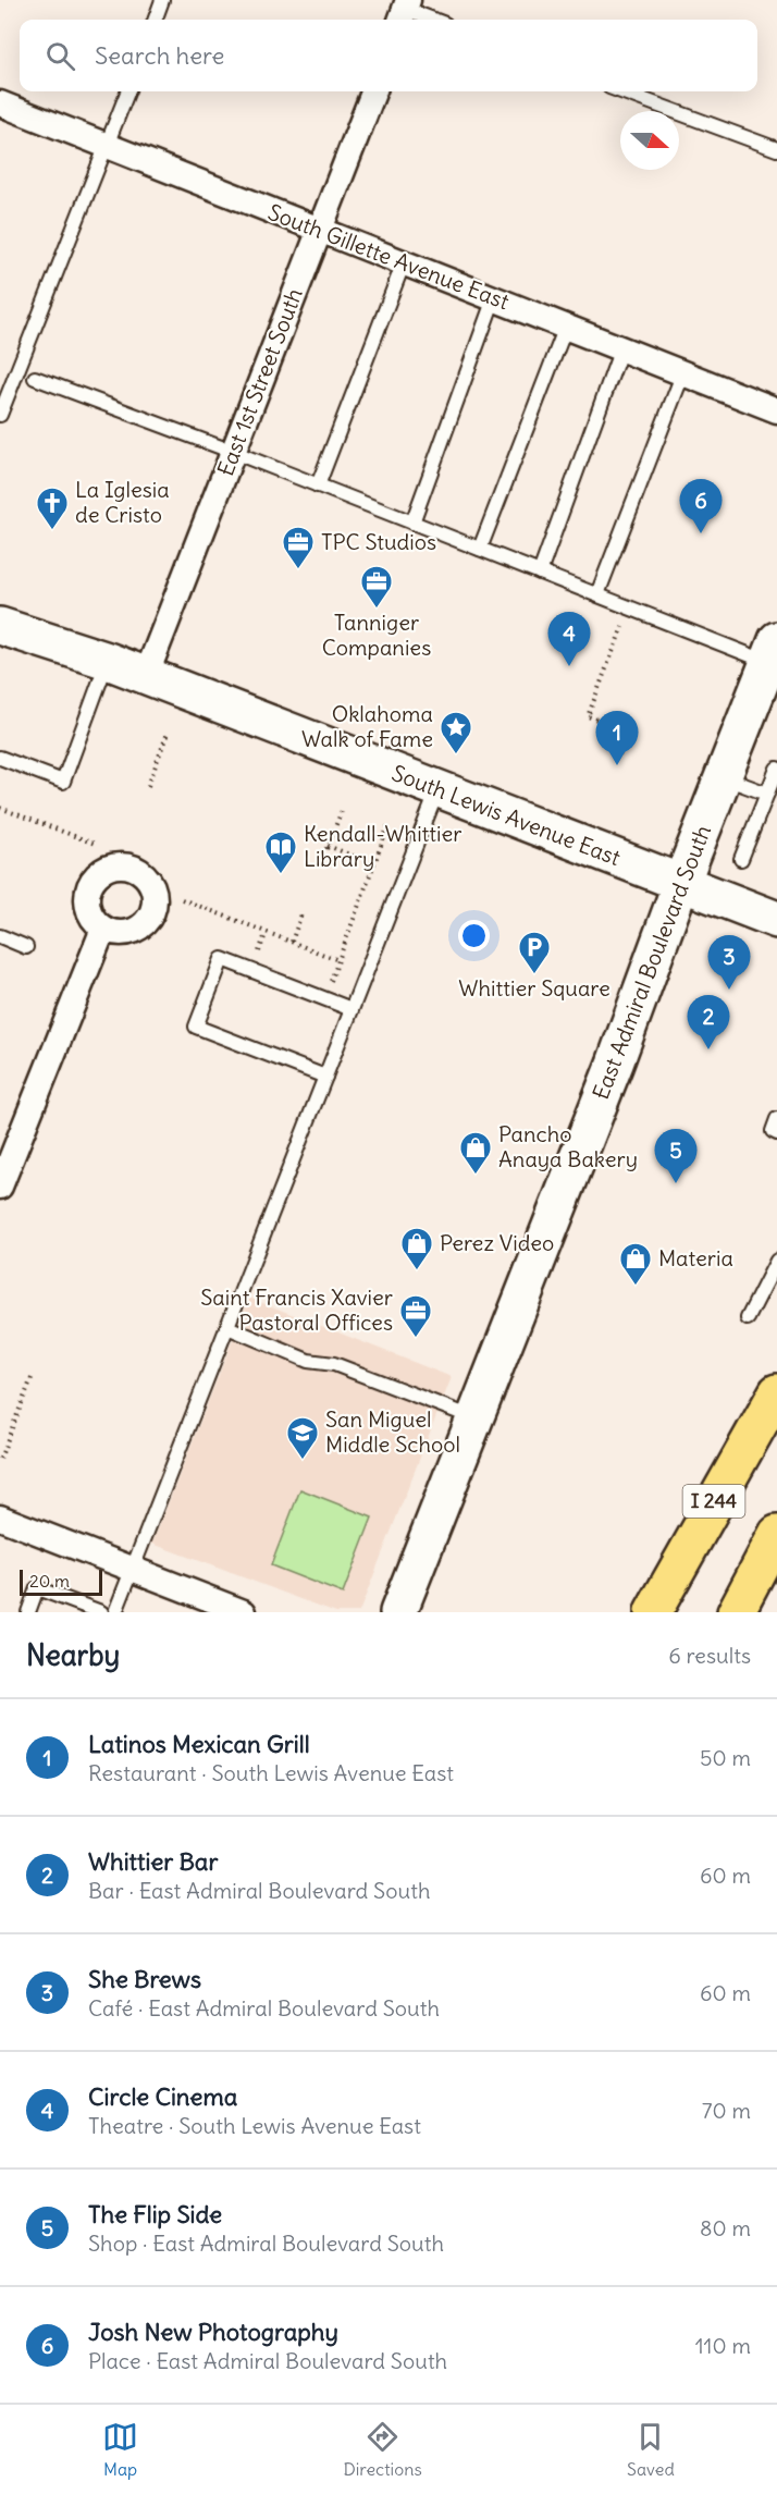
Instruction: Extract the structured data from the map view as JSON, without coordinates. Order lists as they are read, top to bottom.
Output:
{
  "streets": {
    "highway": ["I 244"],
    "main road": ["South Lewis Avenue East", "East Admiral Boulevard South"],
    "street": ["South Gillette Avenue East", "East 1st Street South"]
  },
  "crossings": [
    ["South Gillette Avenue East", "East 1st Street South"],
    ["East 1st Street South", "South Lewis Avenue East"],
    ["South Lewis Avenue East", "East Admiral Boulevard South"]
  ],
  "places": {
    "church": ["La Iglesia de Cristo"],
    "office": ["TPC Studios", "Tanniger Companies", "Saint Francis Xavier Pastoral Offices"],
    "place": ["Oklahoma Walk of Fame"],
    "library": ["Kendall-Whittier Library"],
    "parking": ["Whittier Square"],
    "shop": ["Pancho Anaya Bakery", "Perez Video", "Materia"],
    "school or university": ["San Miguel Middle School"]
  },
  "scale_bar": "20 m",
  "north": "right",
  "page": {
    "search": "Search here",
    "pins": [
      "6",
      "4",
      "1",
      "3",
      "2",
      "5"
    ],
    "scale": "20 m",
    "heading": ["Nearby", "6 results"],
    "list": [
      {
        "mark": "1",
        "name": "Latinos Mexican Grill",
        "note": "Restaurant · South Lewis Avenue East",
        "value": "50 m"
      },
      {
        "mark": "2",
        "name": "Whittier Bar",
        "note": "Bar · East Admiral Boulevard South",
        "value": "60 m"
      },
      {
        "mark": "3",
        "name": "She Brews",
        "note": "Café · East Admiral Boulevard South",
        "value": "60 m"
      },
      {
        "mark": "4",
        "name": "Circle Cinema",
        "note": "Theatre · South Lewis Avenue East",
        "value": "70 m"
      },
      {
        "mark": "5",
        "name": "The Flip Side",
        "note": "Shop · East Admiral Boulevard South",
        "value": "80 m"
      },
      {
        "mark": "6",
        "name": "Josh New Photography",
        "note": "Place · East Admiral Boulevard South",
        "value": "110 m"
      }
    ],
    "nav": ["Map", "Directions", "Saved"]
  }
}
